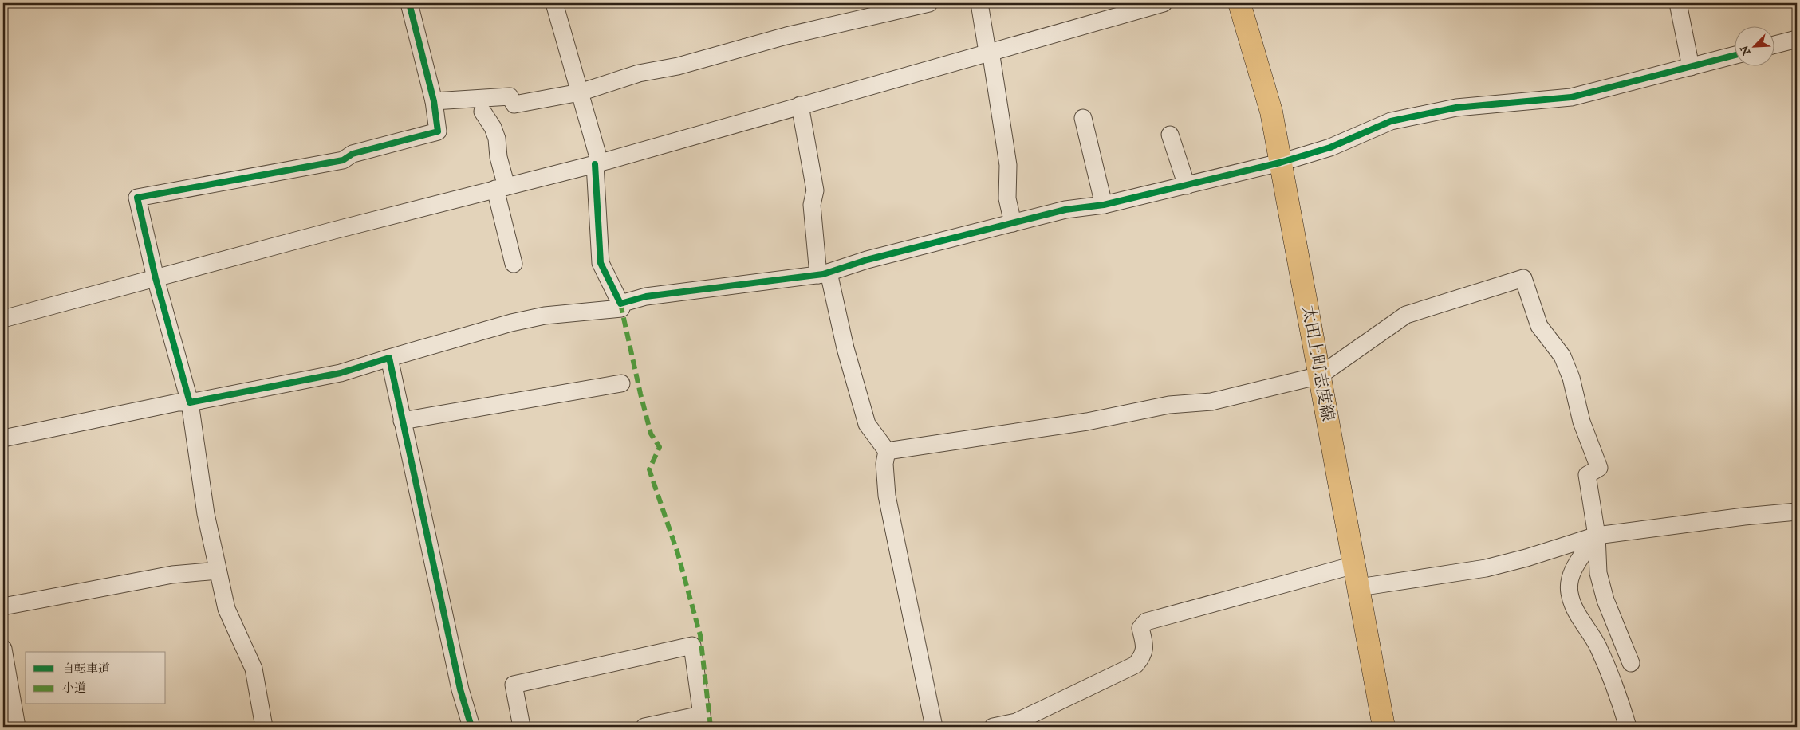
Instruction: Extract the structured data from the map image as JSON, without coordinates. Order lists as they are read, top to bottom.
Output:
{
  "streets": {
    "main road": ["太田上町志度線"]
  },
  "legend": ["自転車道", "小道"],
  "north": "bottom left"
}
